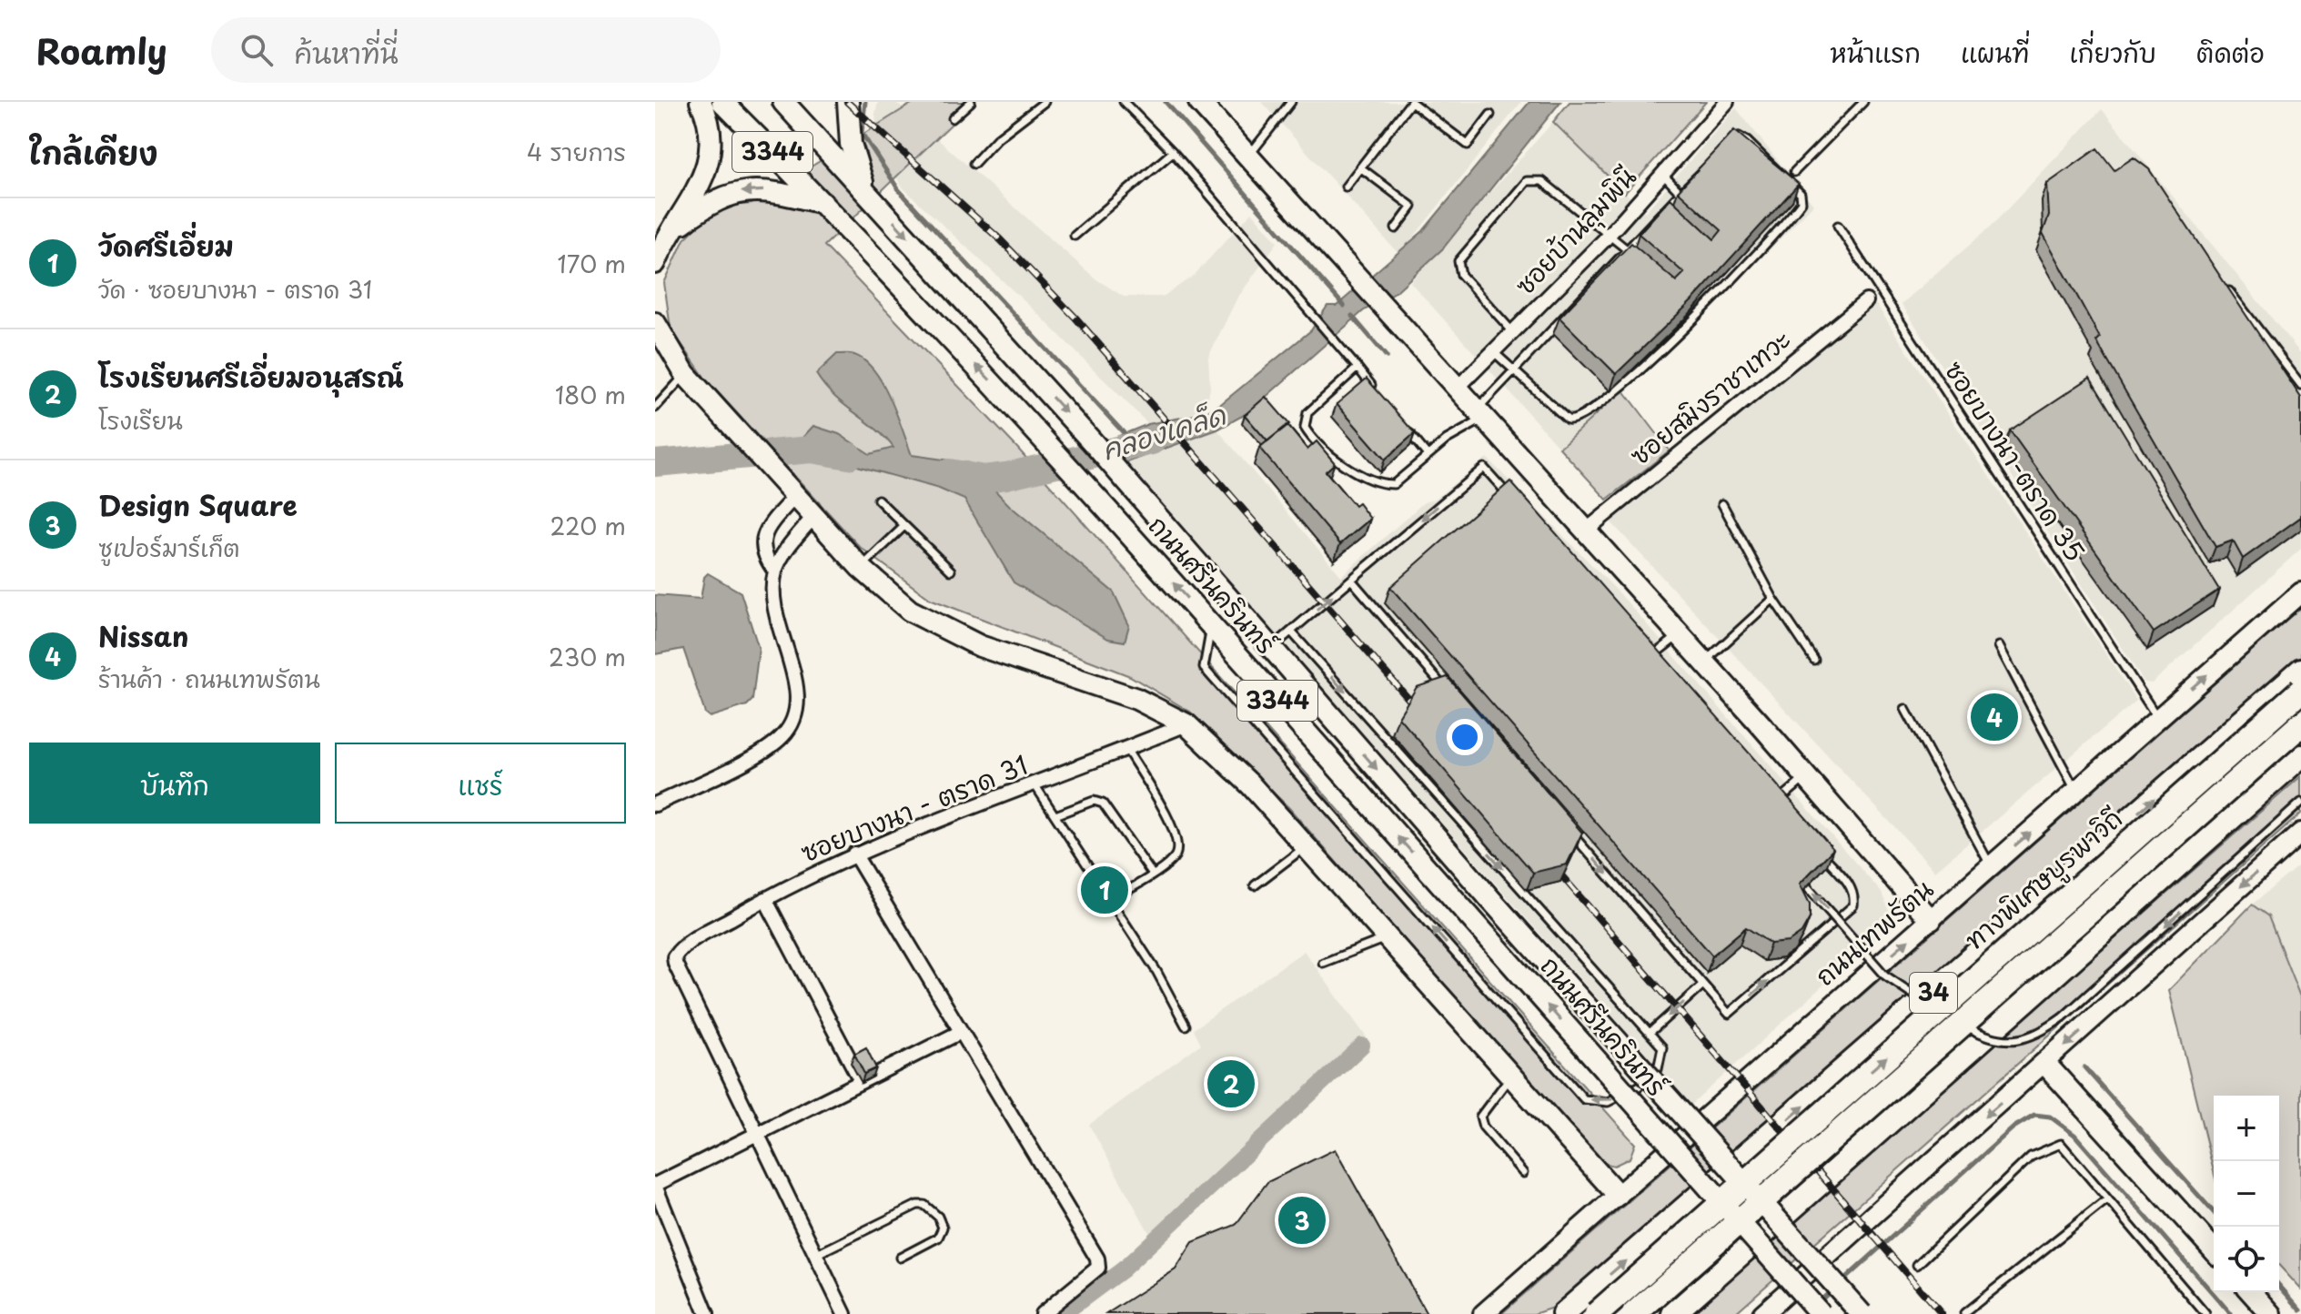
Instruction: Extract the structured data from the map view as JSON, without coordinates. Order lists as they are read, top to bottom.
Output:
{
  "streets": {
    "highway": ["ทางพิเศษบูรพาวิถี", "34"],
    "main road": ["3344", "ถนนศรีนครินทร์", "ถนนเทพรัตน"],
    "street": ["ซอยบ้านลุมพินี", "ซอยสมิงราชาเทวะ", "ซอยบางนา - ตราด 31"],
    "lane": ["ซอยบางนา-ตราด 35"]
  },
  "crossings": [
    ["ซอยบางนา-ตราด 35", "ถนนเทพรัตน"]
  ],
  "one_way": ["ถนนเทพรัตน"],
  "water": ["คลองเคล็ด"],
  "page": {
    "header": "Roamly",
    "search": "ค้นหาที่นี่",
    "nav": [
      "หน้าแรก",
      "แผนที่",
      "เกี่ยวกับ",
      "ติดต่อ"
    ],
    "heading": ["ใกล้เคียง", "4 รายการ"],
    "list": [
      {
        "mark": "1",
        "name": "วัดศรีเอี่ยม",
        "note": "วัด · ซอยบางนา - ตราด 31",
        "value": "170 m"
      },
      {
        "mark": "2",
        "name": "โรงเรียนศรีเอี่ยมอนุสรณ์",
        "note": "โรงเรียน",
        "value": "180 m"
      },
      {
        "mark": "3",
        "name": "Design Square",
        "note": "ซูเปอร์มาร์เก็ต",
        "value": "220 m"
      },
      {
        "mark": "4",
        "name": "Nissan",
        "note": "ร้านค้า · ถนนเทพรัตน",
        "value": "230 m"
      }
    ],
    "pins": [
      "4",
      "1",
      "2",
      "3"
    ],
    "buttons": ["บันทึก", "แชร์"],
    "map_buttons": ["+", "−"]
  }
}
